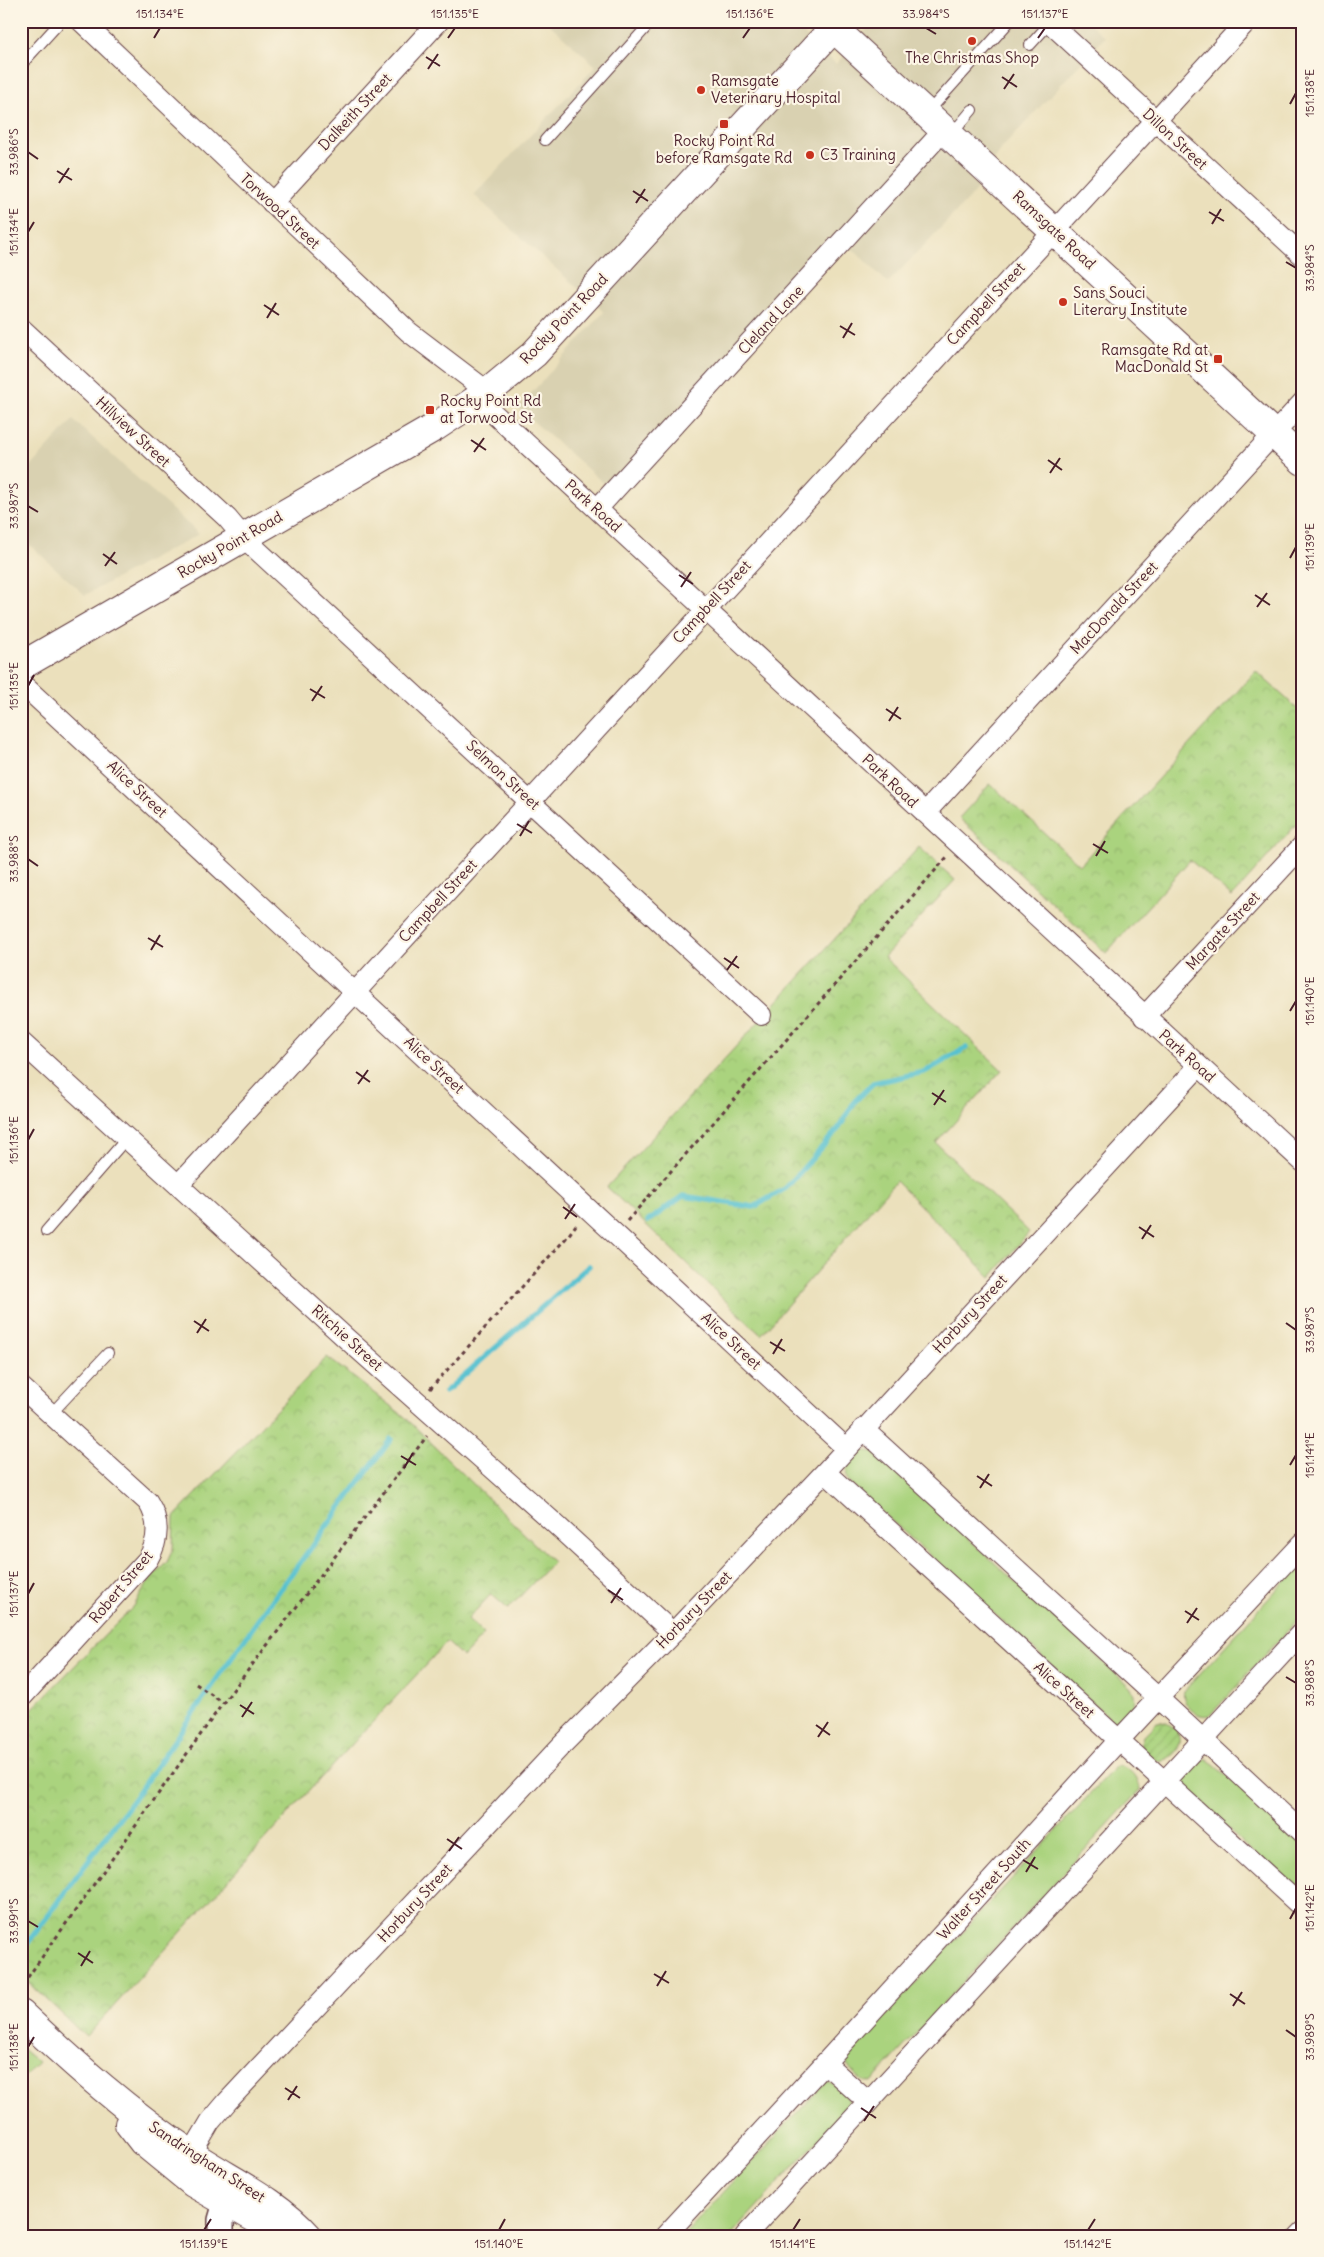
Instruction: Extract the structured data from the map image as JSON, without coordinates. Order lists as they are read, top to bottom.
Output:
{
  "streets": {
    "main road": ["Ramsgate Road", "Rocky Point Road", "Sandringham Street"],
    "street": [
      "Dalkeith Street",
      "Dillon Street",
      "Torwood Street",
      "Campbell Street",
      "Cleland Lane",
      "Hillview Street",
      "Park Road",
      "MacDonald Street",
      "Selmon Street",
      "Alice Street",
      "Margate Street",
      "Horbury Street",
      "Ritchie Street",
      "Robert Street",
      "Walter Street South"
    ]
  },
  "crossings": [
    ["Dalkeith Street", "Torwood Street"],
    ["Dillon Street", "Campbell Street"],
    ["Torwood Street", "Rocky Point Road"],
    ["Torwood Street", "Park Road"],
    ["Ramsgate Road", "Campbell Street"],
    ["Ramsgate Road", "Rocky Point Road"],
    ["Ramsgate Road", "Cleland Lane"],
    ["Ramsgate Road", "MacDonald Street"],
    ["Campbell Street", "Park Road"],
    ["Campbell Street", "Selmon Street"],
    ["Campbell Street", "Alice Street"],
    ["Campbell Street", "Ritchie Street"],
    ["Rocky Point Road", "Hillview Street"],
    ["Rocky Point Road", "Park Road"],
    ["Rocky Point Road", "Selmon Street"],
    ["Cleland Lane", "Park Road"],
    ["Hillview Street", "Selmon Street"],
    ["Park Road", "MacDonald Street"],
    ["Park Road", "Margate Street"],
    ["Park Road", "Horbury Street"],
    ["Alice Street", "Horbury Street"],
    ["Alice Street", "Walter Street South"],
    ["Horbury Street", "Ritchie Street"],
    ["Horbury Street", "Sandringham Street"]
  ],
  "places": {
    "other": [
      "The Christmas Shop",
      "Ramsgate Veterinary Hospital",
      "C3 Training",
      "Sans Souci Literary Institute"
    ],
    "transit": ["Rocky Point Rd before Ramsgate Rd", "Ramsgate Rd at MacDonald St", "Rocky Point Rd at Torwood St"]
  },
  "coordinates": [
    "151.134°E",
    "151.135°E",
    "151.136°E",
    "33.984°S",
    "151.137°E",
    "151.138°E",
    "33.986°S",
    "33.987°S",
    "151.139°E",
    "33.988°S",
    "151.140°E",
    "151.141°E",
    "151.142°E",
    "33.991°S",
    "33.989°S"
  ]
}
